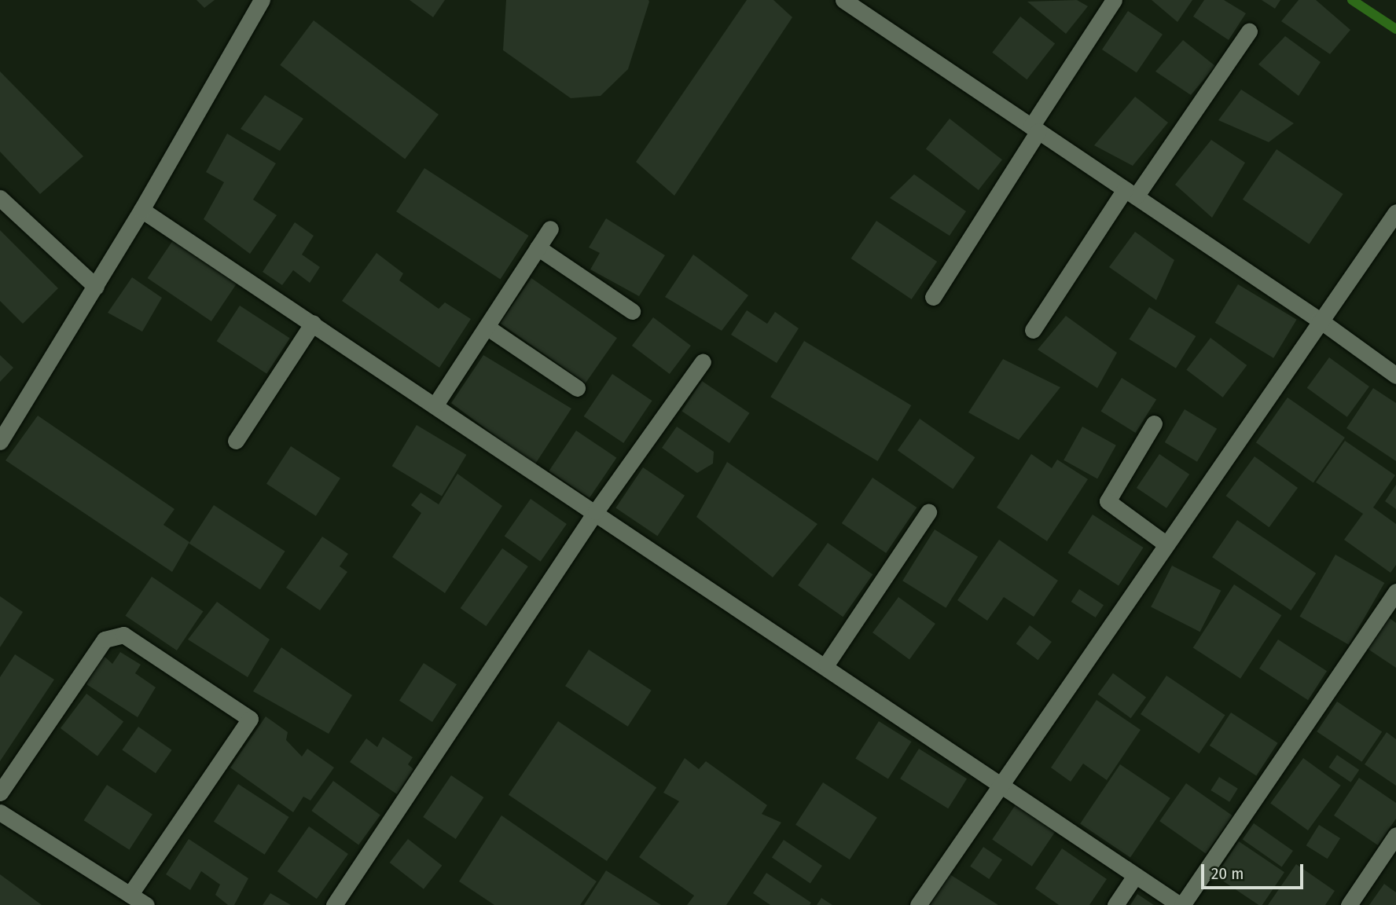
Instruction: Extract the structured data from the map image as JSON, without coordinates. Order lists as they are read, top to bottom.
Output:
{
  "scale_bar": "20 m"
}
